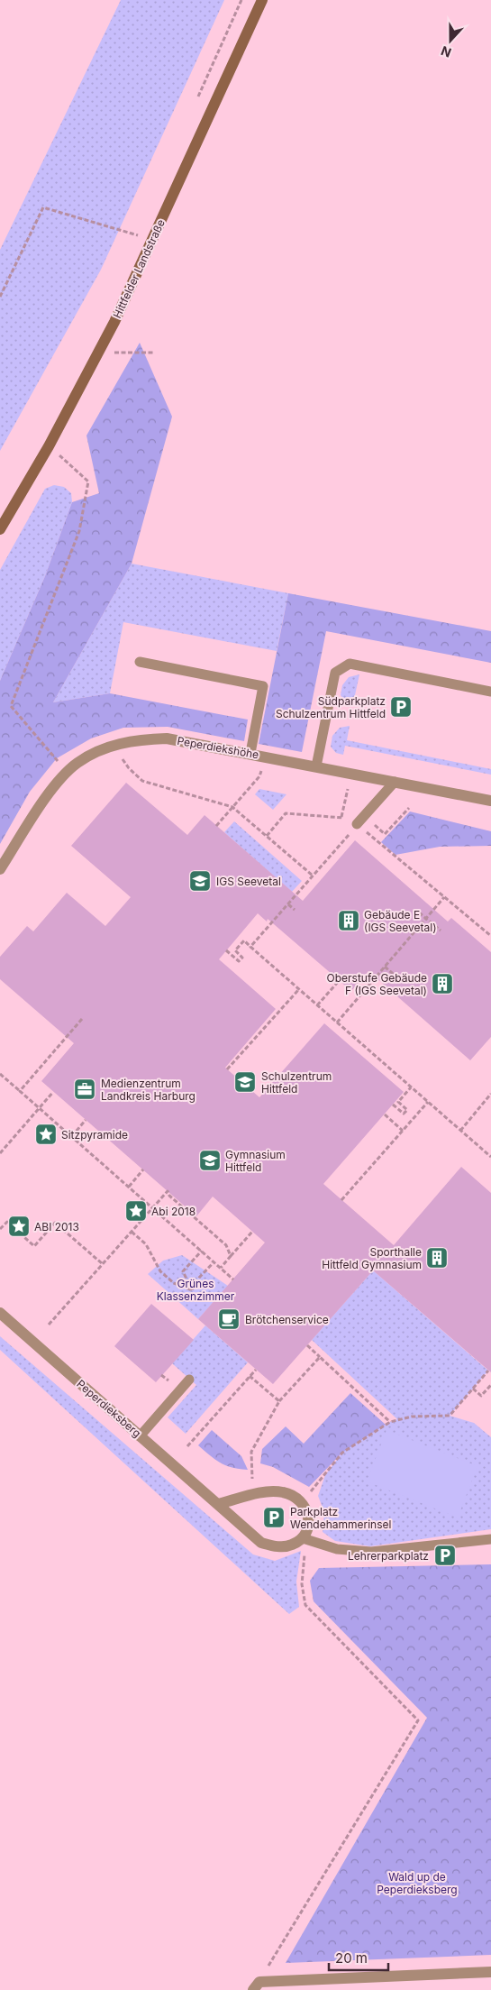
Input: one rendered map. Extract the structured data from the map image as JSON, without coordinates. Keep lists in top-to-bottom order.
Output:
{
  "streets": {
    "main road": ["Hittfelder Landstraße"],
    "street": ["Peperdiekshöhe", "Peperdieksberg"]
  },
  "parks": ["Grünes Klassenzimmer", "Wald up de Peperdieksberg"],
  "places": {
    "parking": ["Südparkplatz Schulzentrum Hittfeld", "Parkplatz Wendehammerinsel", "Lehrerparkplatz"],
    "school or university": ["IGS Seevetal", "Schulzentrum Hittfeld", "Gymnasium Hittfeld"],
    "building": ["Gebäude E (IGS Seevetal)", "Oberstufe Gebäude F (IGS Seevetal)", "Sporthalle Hittfeld Gymnasium"],
    "office": ["Medienzentrum Landkreis Harburg"],
    "place": ["Sitzpyramide", "Abi 2018", "ABI 2013"],
    "cafe": ["Brötchenservice"]
  },
  "scale_bar": "20 m",
  "north": "bottom"
}
